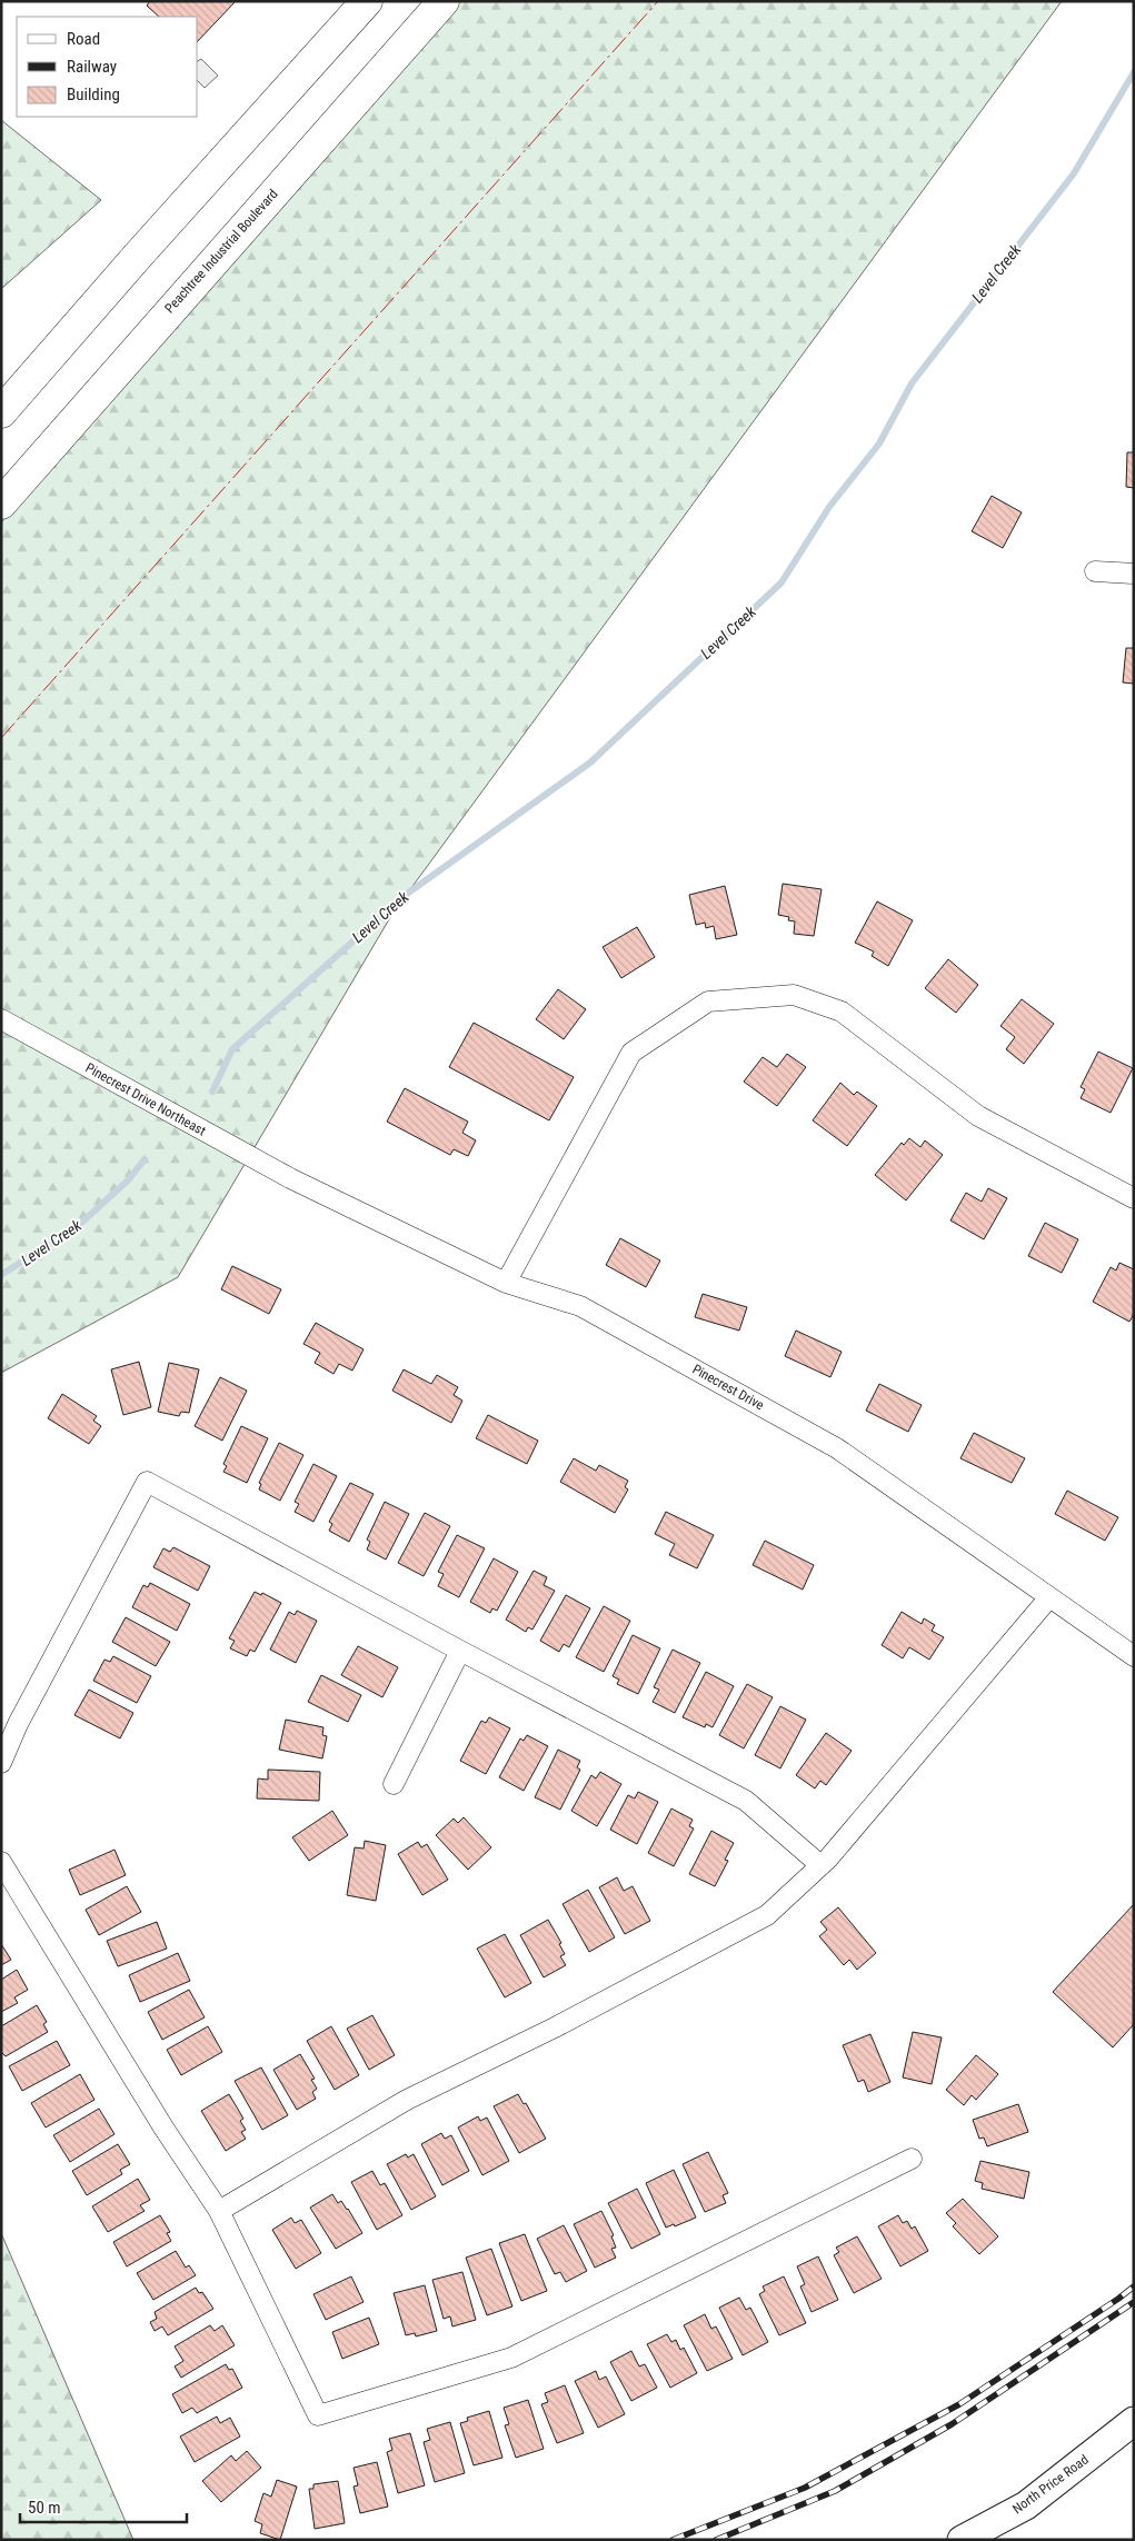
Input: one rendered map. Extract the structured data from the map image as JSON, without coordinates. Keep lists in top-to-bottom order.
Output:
{
  "streets": {
    "highway": ["Peachtree Industrial Boulevard"],
    "street": ["Pinecrest Drive Northeast", "Pinecrest Drive", "North Price Road"]
  },
  "crossings": [
    ["Pinecrest Drive Northeast", "Pinecrest Drive"]
  ],
  "water": ["Level Creek"],
  "legend": ["Road", "Railway", "Building"],
  "scale_bar": "50 m"
}
